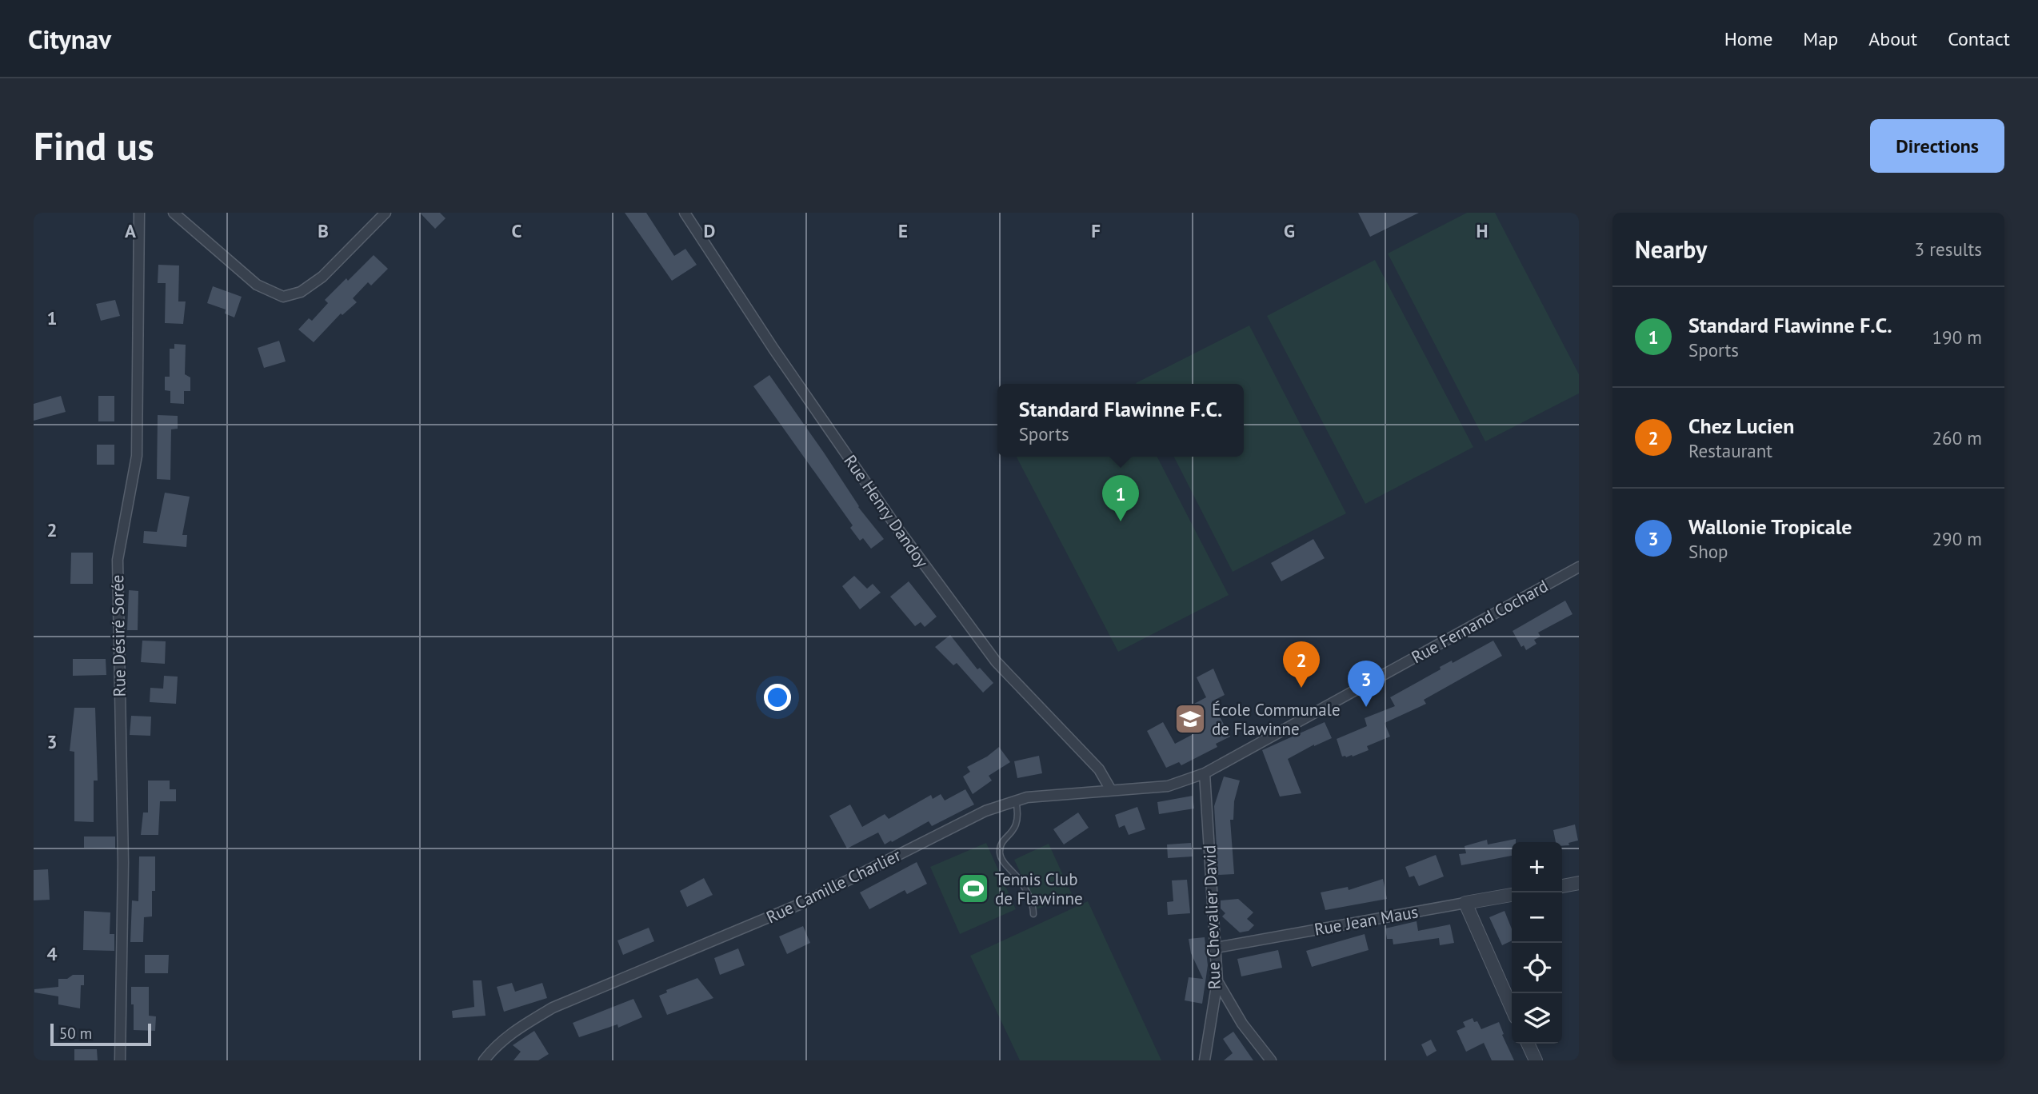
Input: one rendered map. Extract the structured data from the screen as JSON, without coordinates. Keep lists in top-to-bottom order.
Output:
{
  "streets": {
    "street": [
      "Rue Henry Dandoy",
      "Rue Fernand Cochard",
      "Rue Désiré Sorée",
      "Rue Camille Charlier",
      "Rue Chevalier David",
      "Rue Jean Maus"
    ]
  },
  "crossings": [
    ["Rue Henry Dandoy", "Rue Camille Charlier"],
    ["Rue Fernand Cochard", "Rue Camille Charlier"],
    ["Rue Fernand Cochard", "Rue Chevalier David"],
    ["Rue Camille Charlier", "Rue Chevalier David"],
    ["Rue Chevalier David", "Rue Jean Maus"]
  ],
  "places": {
    "school or university": ["École Communale de Flawinne"],
    "sports": ["Tennis Club de Flawinne"]
  },
  "scale_bar": "50 m",
  "page": {
    "header": "Citynav",
    "nav": [
      "Home",
      "Map",
      "About",
      "Contact"
    ],
    "buttons": "Directions",
    "title": "Find us",
    "heading": ["Nearby", "3 results"],
    "list": [
      {
        "mark": "1",
        "name": "Standard Flawinne F.C.",
        "note": "Sports",
        "value": "190 m"
      },
      {
        "mark": "2",
        "name": "Chez Lucien",
        "note": "Restaurant",
        "value": "260 m"
      },
      {
        "mark": "3",
        "name": "Wallonie Tropicale",
        "note": "Shop",
        "value": "290 m"
      }
    ],
    "popup": ["Standard Flawinne F.C.", "Sports"],
    "pins": ["1", "2", "3"],
    "map_buttons": ["+", "−"],
    "scale": "50 m"
  },
  "grid": {
    "columns": [
      "A",
      "B",
      "C",
      "D",
      "E",
      "F",
      "G",
      "H"
    ],
    "rows": [
      "1",
      "2",
      "3",
      "4"
    ]
  }
}
